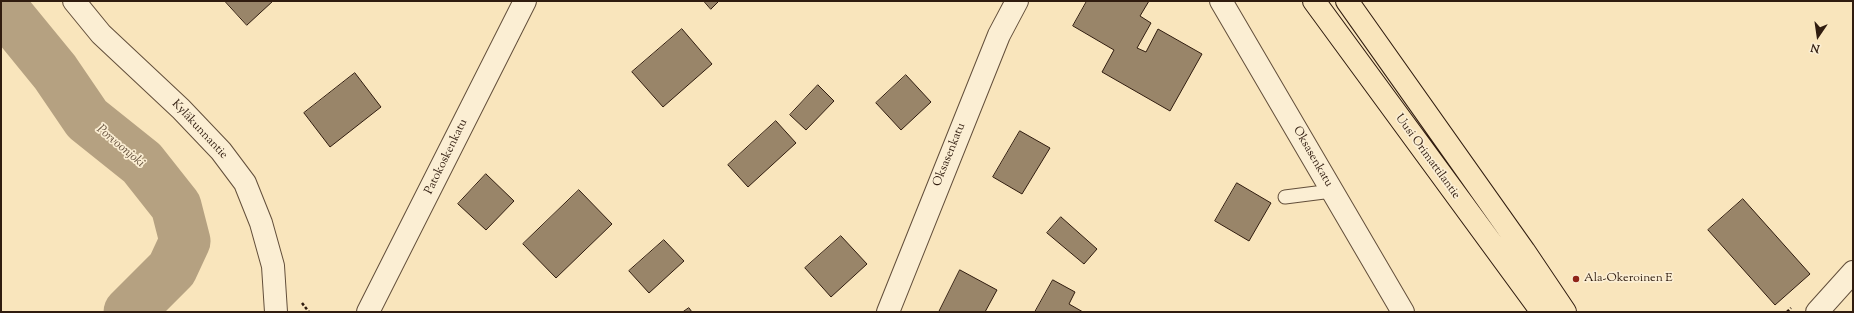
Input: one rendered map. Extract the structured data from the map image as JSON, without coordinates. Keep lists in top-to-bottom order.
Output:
{
  "streets": {
    "main road": ["Uusi Orimattilantie"],
    "street": ["Kyläkunnantie", "Oksasenkatu", "Patokoskenkatu"]
  },
  "water": ["Porvoonjoki"],
  "places": ["Ala-Okeroinen E"],
  "north": "bottom"
}
